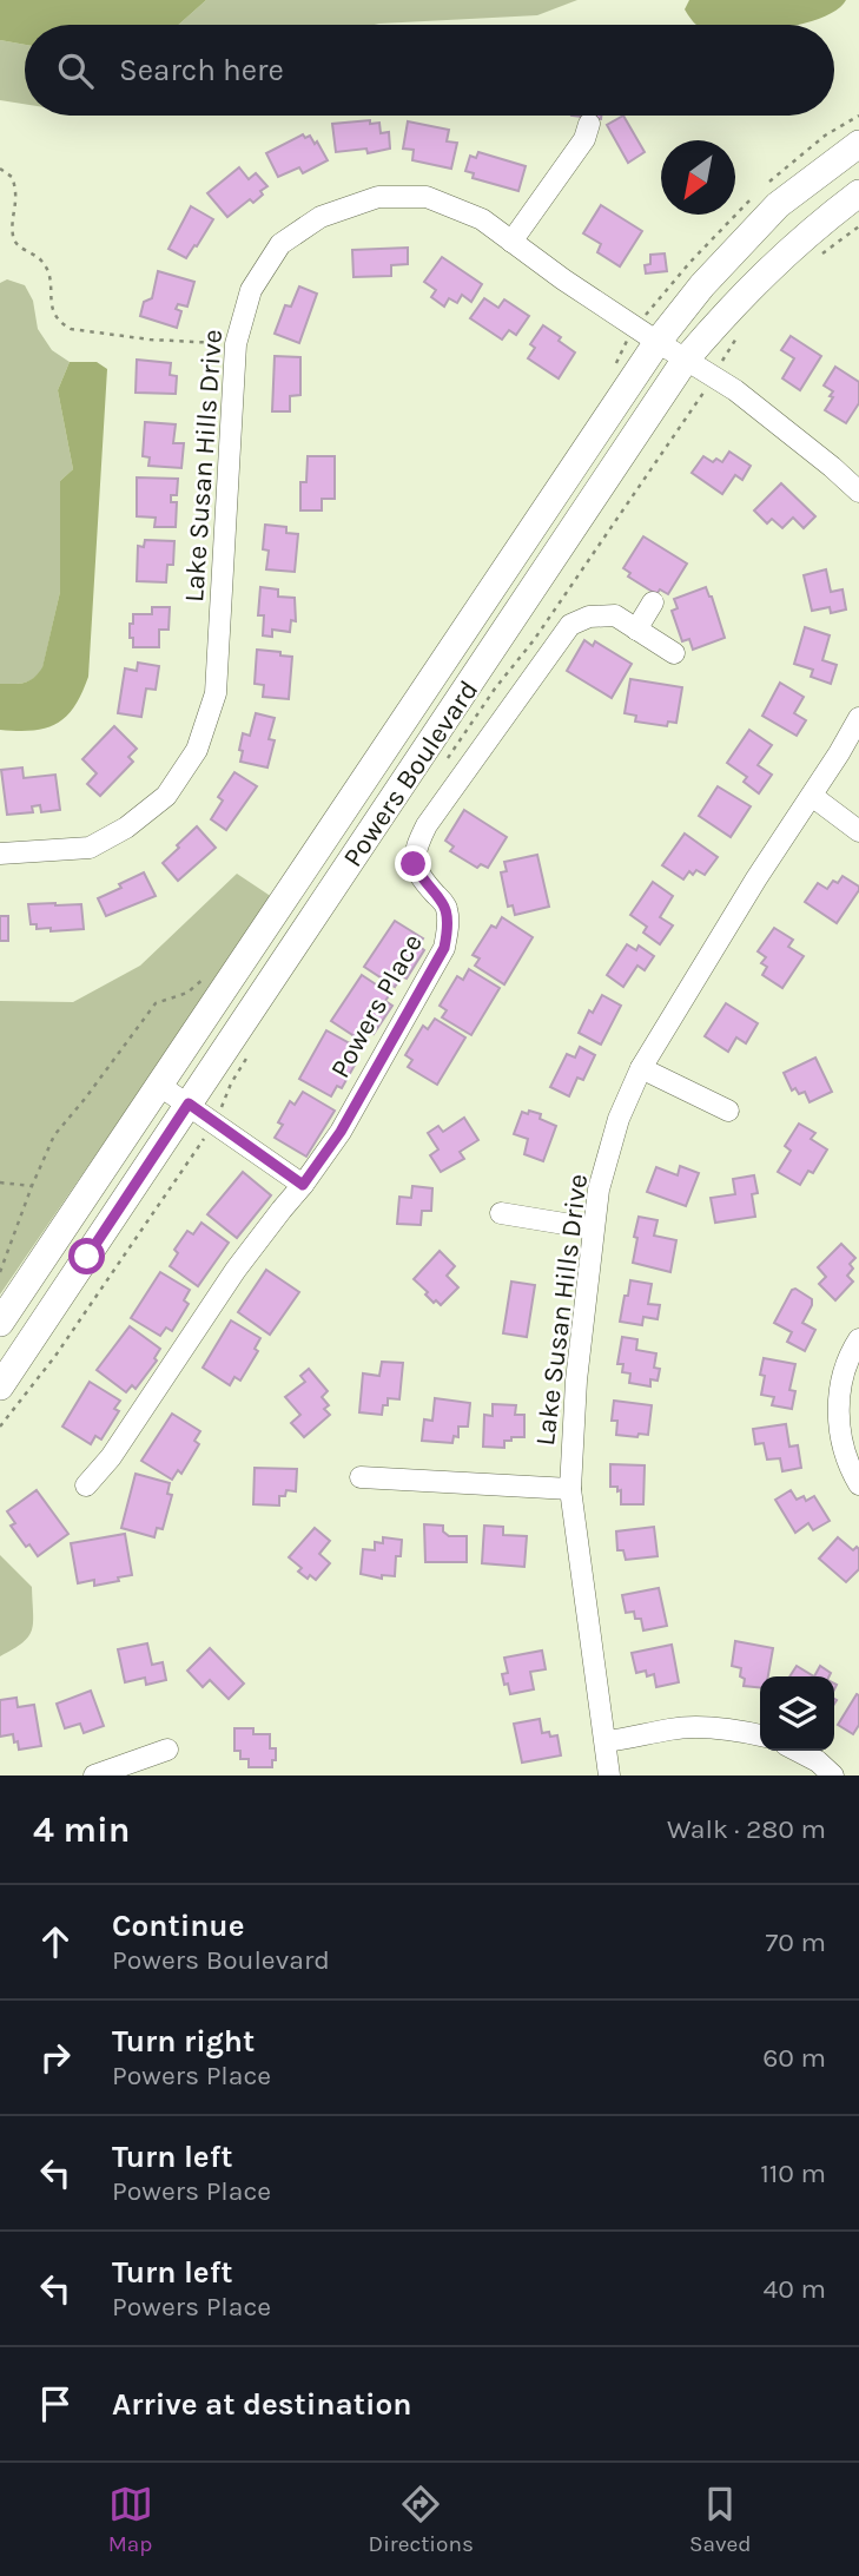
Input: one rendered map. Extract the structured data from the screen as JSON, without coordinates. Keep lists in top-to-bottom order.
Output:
{
  "streets": {
    "main road": ["Powers Boulevard"],
    "street": ["Lake Susan Hills Drive", "Powers Place"]
  },
  "crossings": [
    ["Lake Susan Hills Drive", "Powers Boulevard"]
  ],
  "north": "bottom left",
  "page": {
    "search": "Search here",
    "heading": ["4 min", "Walk · 280 m"],
    "list": [
      ["Continue", "Powers Boulevard", "70 m"],
      ["Turn right", "Powers Place", "60 m"],
      ["Turn left", "Powers Place", "110 m"],
      ["Turn left", "Powers Place", "40 m"],
      "Arrive at destination"
    ],
    "nav": ["Map", "Directions", "Saved"]
  }
}
